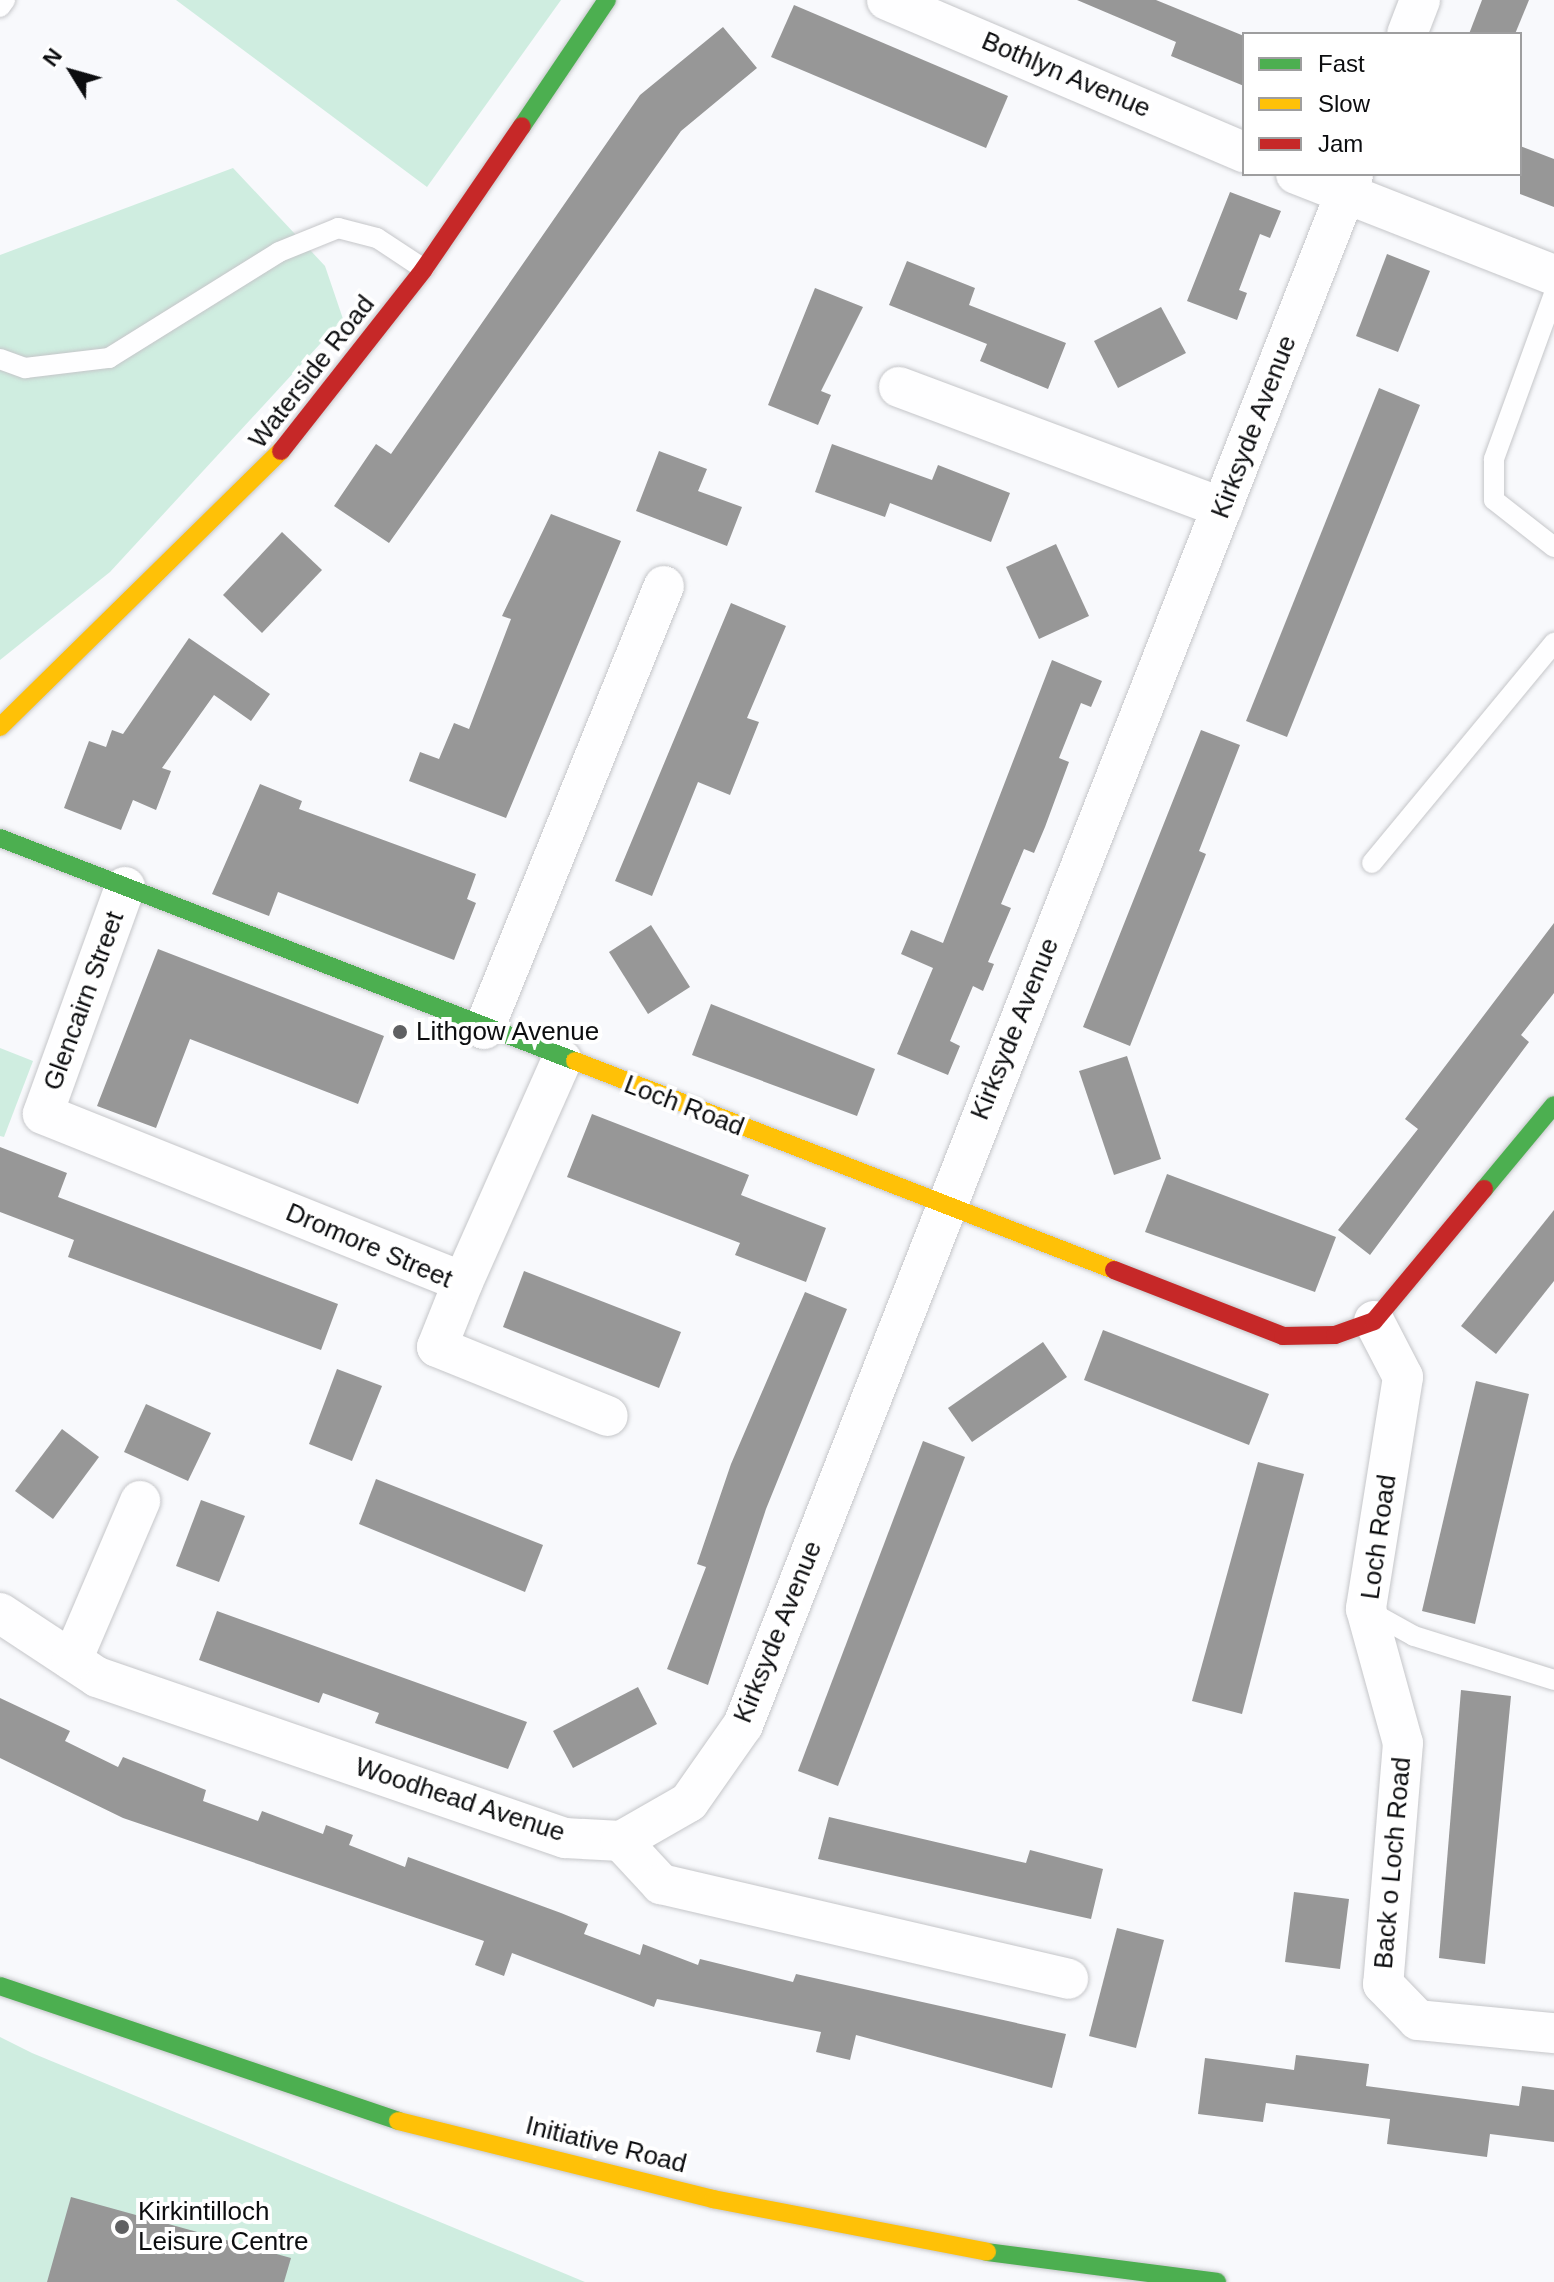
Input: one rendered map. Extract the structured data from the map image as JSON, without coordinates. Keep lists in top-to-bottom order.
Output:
{
  "streets": {
    "main road": ["Waterside Road", "Loch Road", "Initiative Road"],
    "street": [
      "Bothlyn Avenue",
      "Kirksyde Avenue",
      "Glencairn Street",
      "Dromore Street",
      "Woodhead Avenue",
      "Back o Loch Road"
    ]
  },
  "crossings": [
    ["Kirksyde Avenue", "Loch Road"],
    ["Kirksyde Avenue", "Woodhead Avenue"],
    ["Glencairn Street", "Loch Road"],
    ["Glencairn Street", "Dromore Street"],
    ["Loch Road", "Back o Loch Road"]
  ],
  "places": ["Lithgow Avenue", "Kirkintilloch Leisure Centre"],
  "legend": ["Fast", "Slow", "Jam"],
  "north": "top left"
}
